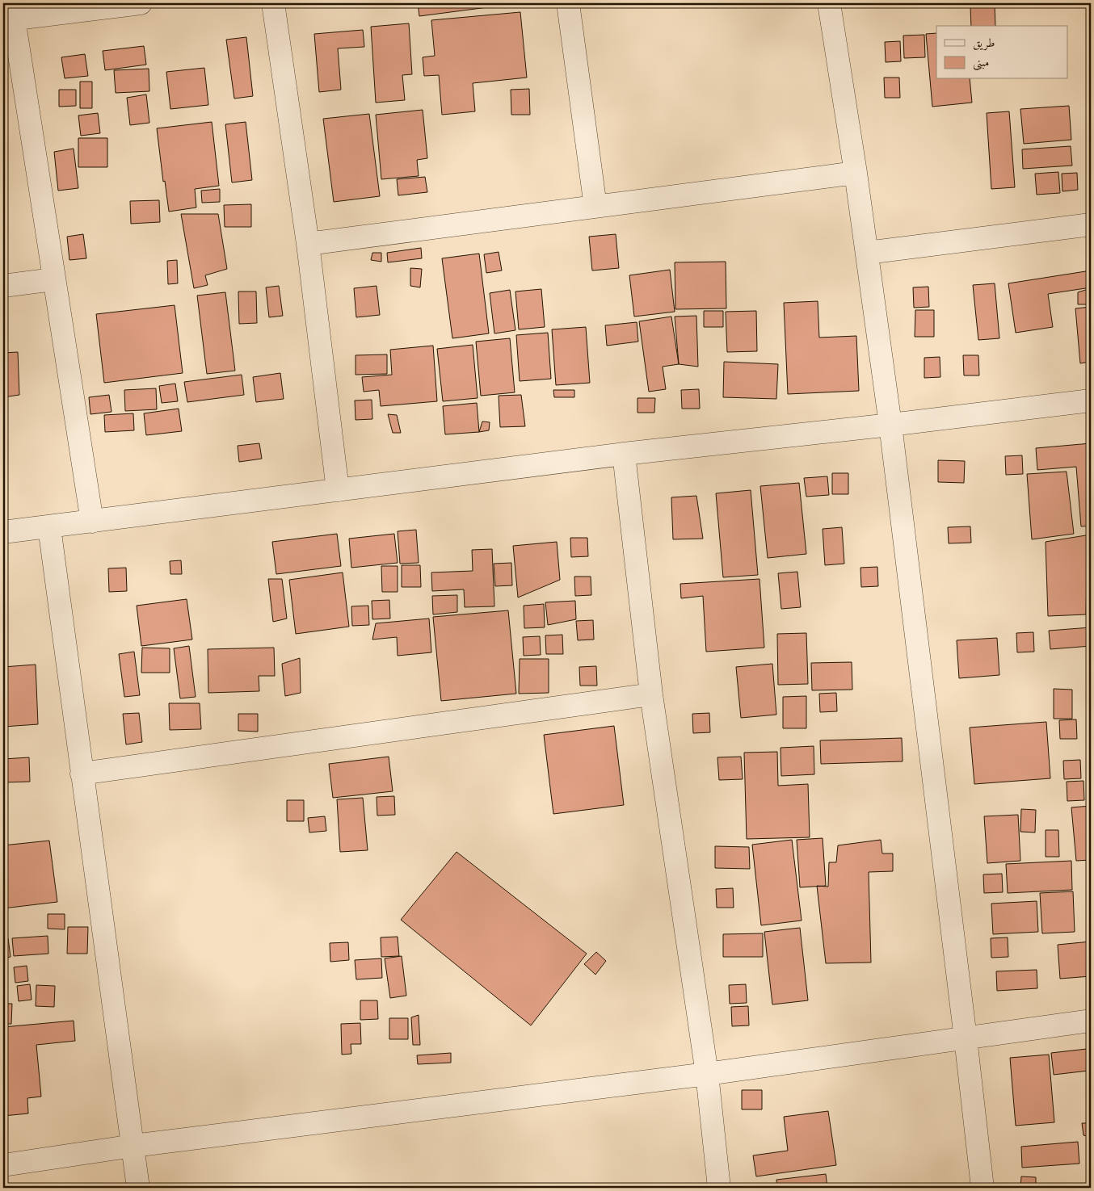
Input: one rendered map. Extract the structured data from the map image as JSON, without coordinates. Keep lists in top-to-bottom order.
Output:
{
  "legend": ["طريق", "مبنى"]
}
